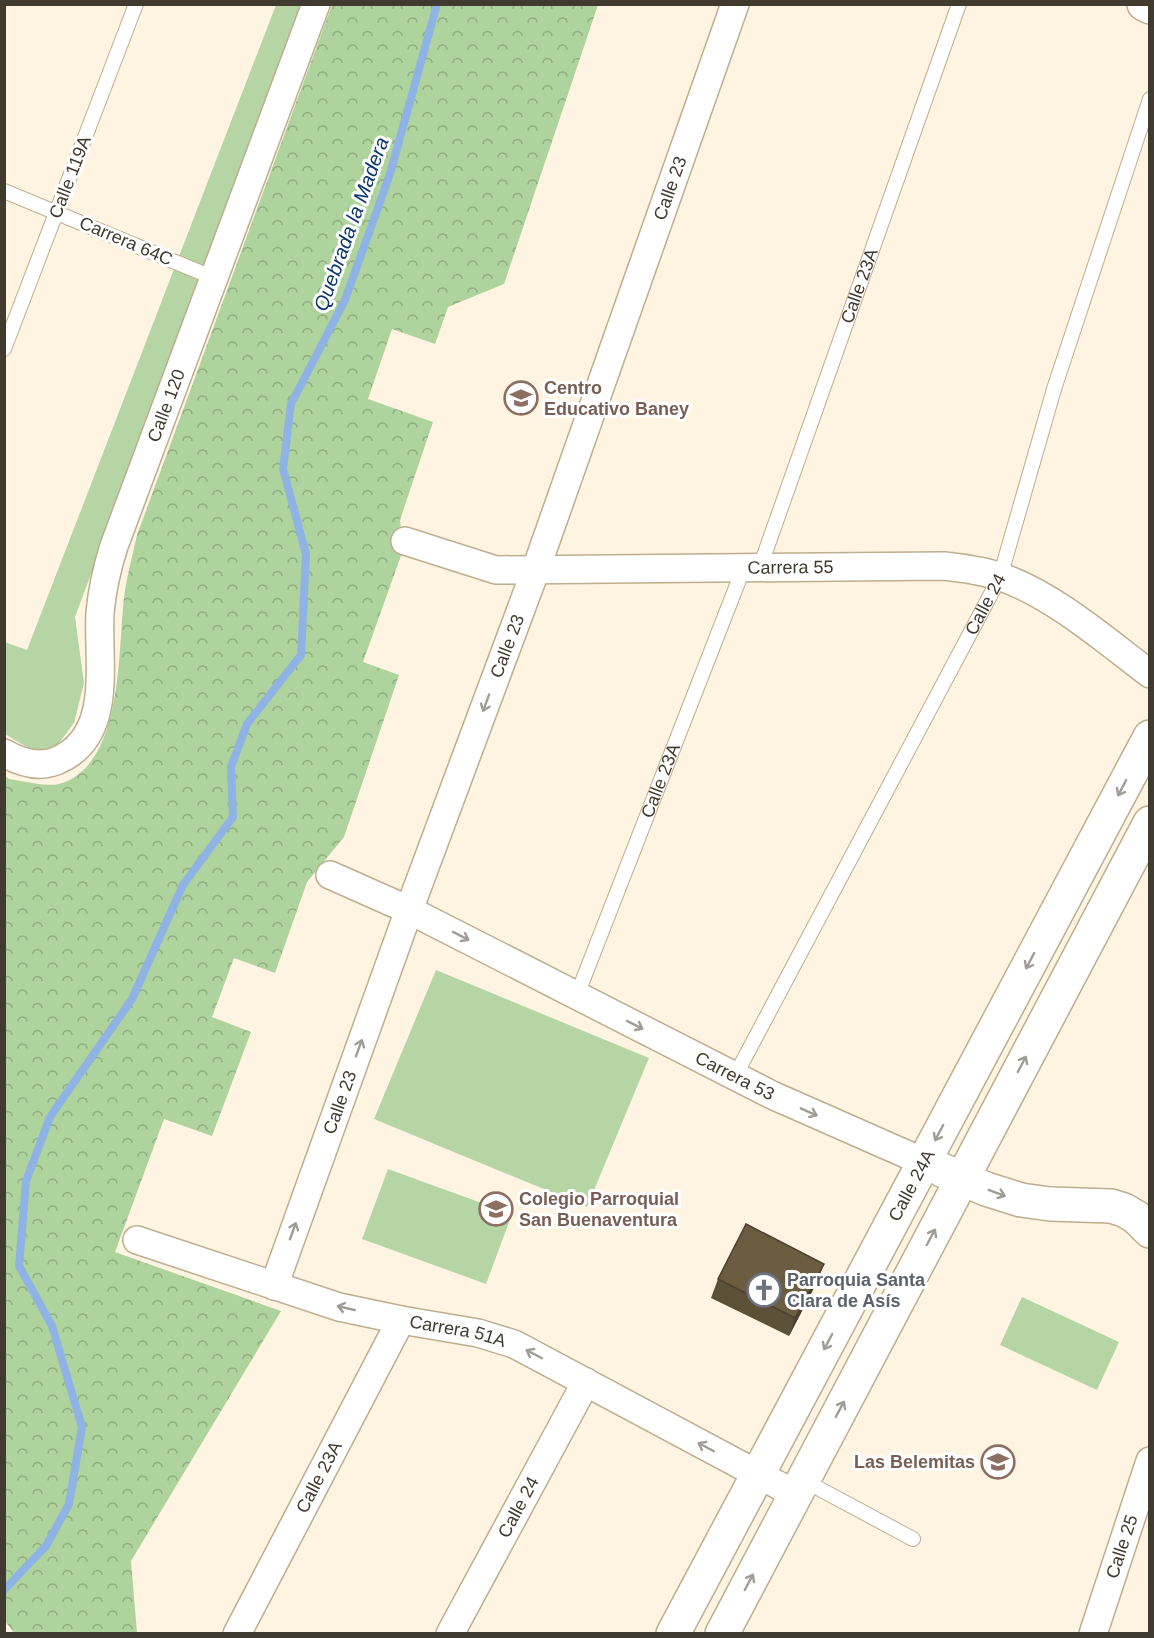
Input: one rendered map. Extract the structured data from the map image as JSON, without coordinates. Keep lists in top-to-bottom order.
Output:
{
  "streets": {
    "main road": ["Carrera 53", "Calle 24A"],
    "street": [
      "Calle 23",
      "Calle 23A",
      "Calle 120",
      "Carrera 55",
      "Calle 24",
      "Carrera 51A",
      "Calle 25"
    ],
    "lane": ["Calle 119A", "Carrera 64C"]
  },
  "crossings": [
    ["Calle 119A", "Carrera 64C"],
    ["Calle 23", "Carrera 55"],
    ["Calle 23", "Carrera 53"],
    ["Calle 23", "Carrera 51A"],
    ["Carrera 64C", "Calle 120"],
    ["Calle 23A", "Carrera 55"],
    ["Calle 23A", "Carrera 53"],
    ["Calle 23A", "Carrera 51A"],
    ["Carrera 55", "Calle 24"],
    ["Calle 24", "Carrera 53"],
    ["Calle 24", "Carrera 51A"],
    ["Carrera 53", "Calle 24A"],
    ["Calle 24A", "Carrera 51A"]
  ],
  "one_way": ["Carrera 53", "Carrera 51A"],
  "water": ["Quebrada la Madera"],
  "places": {
    "school or university": ["Centro Educativo Baney", "Colegio Parroquial San Buenaventura", "Las Belemitas"],
    "church": ["Parroquia Santa Clara de Asís"]
  }
}
